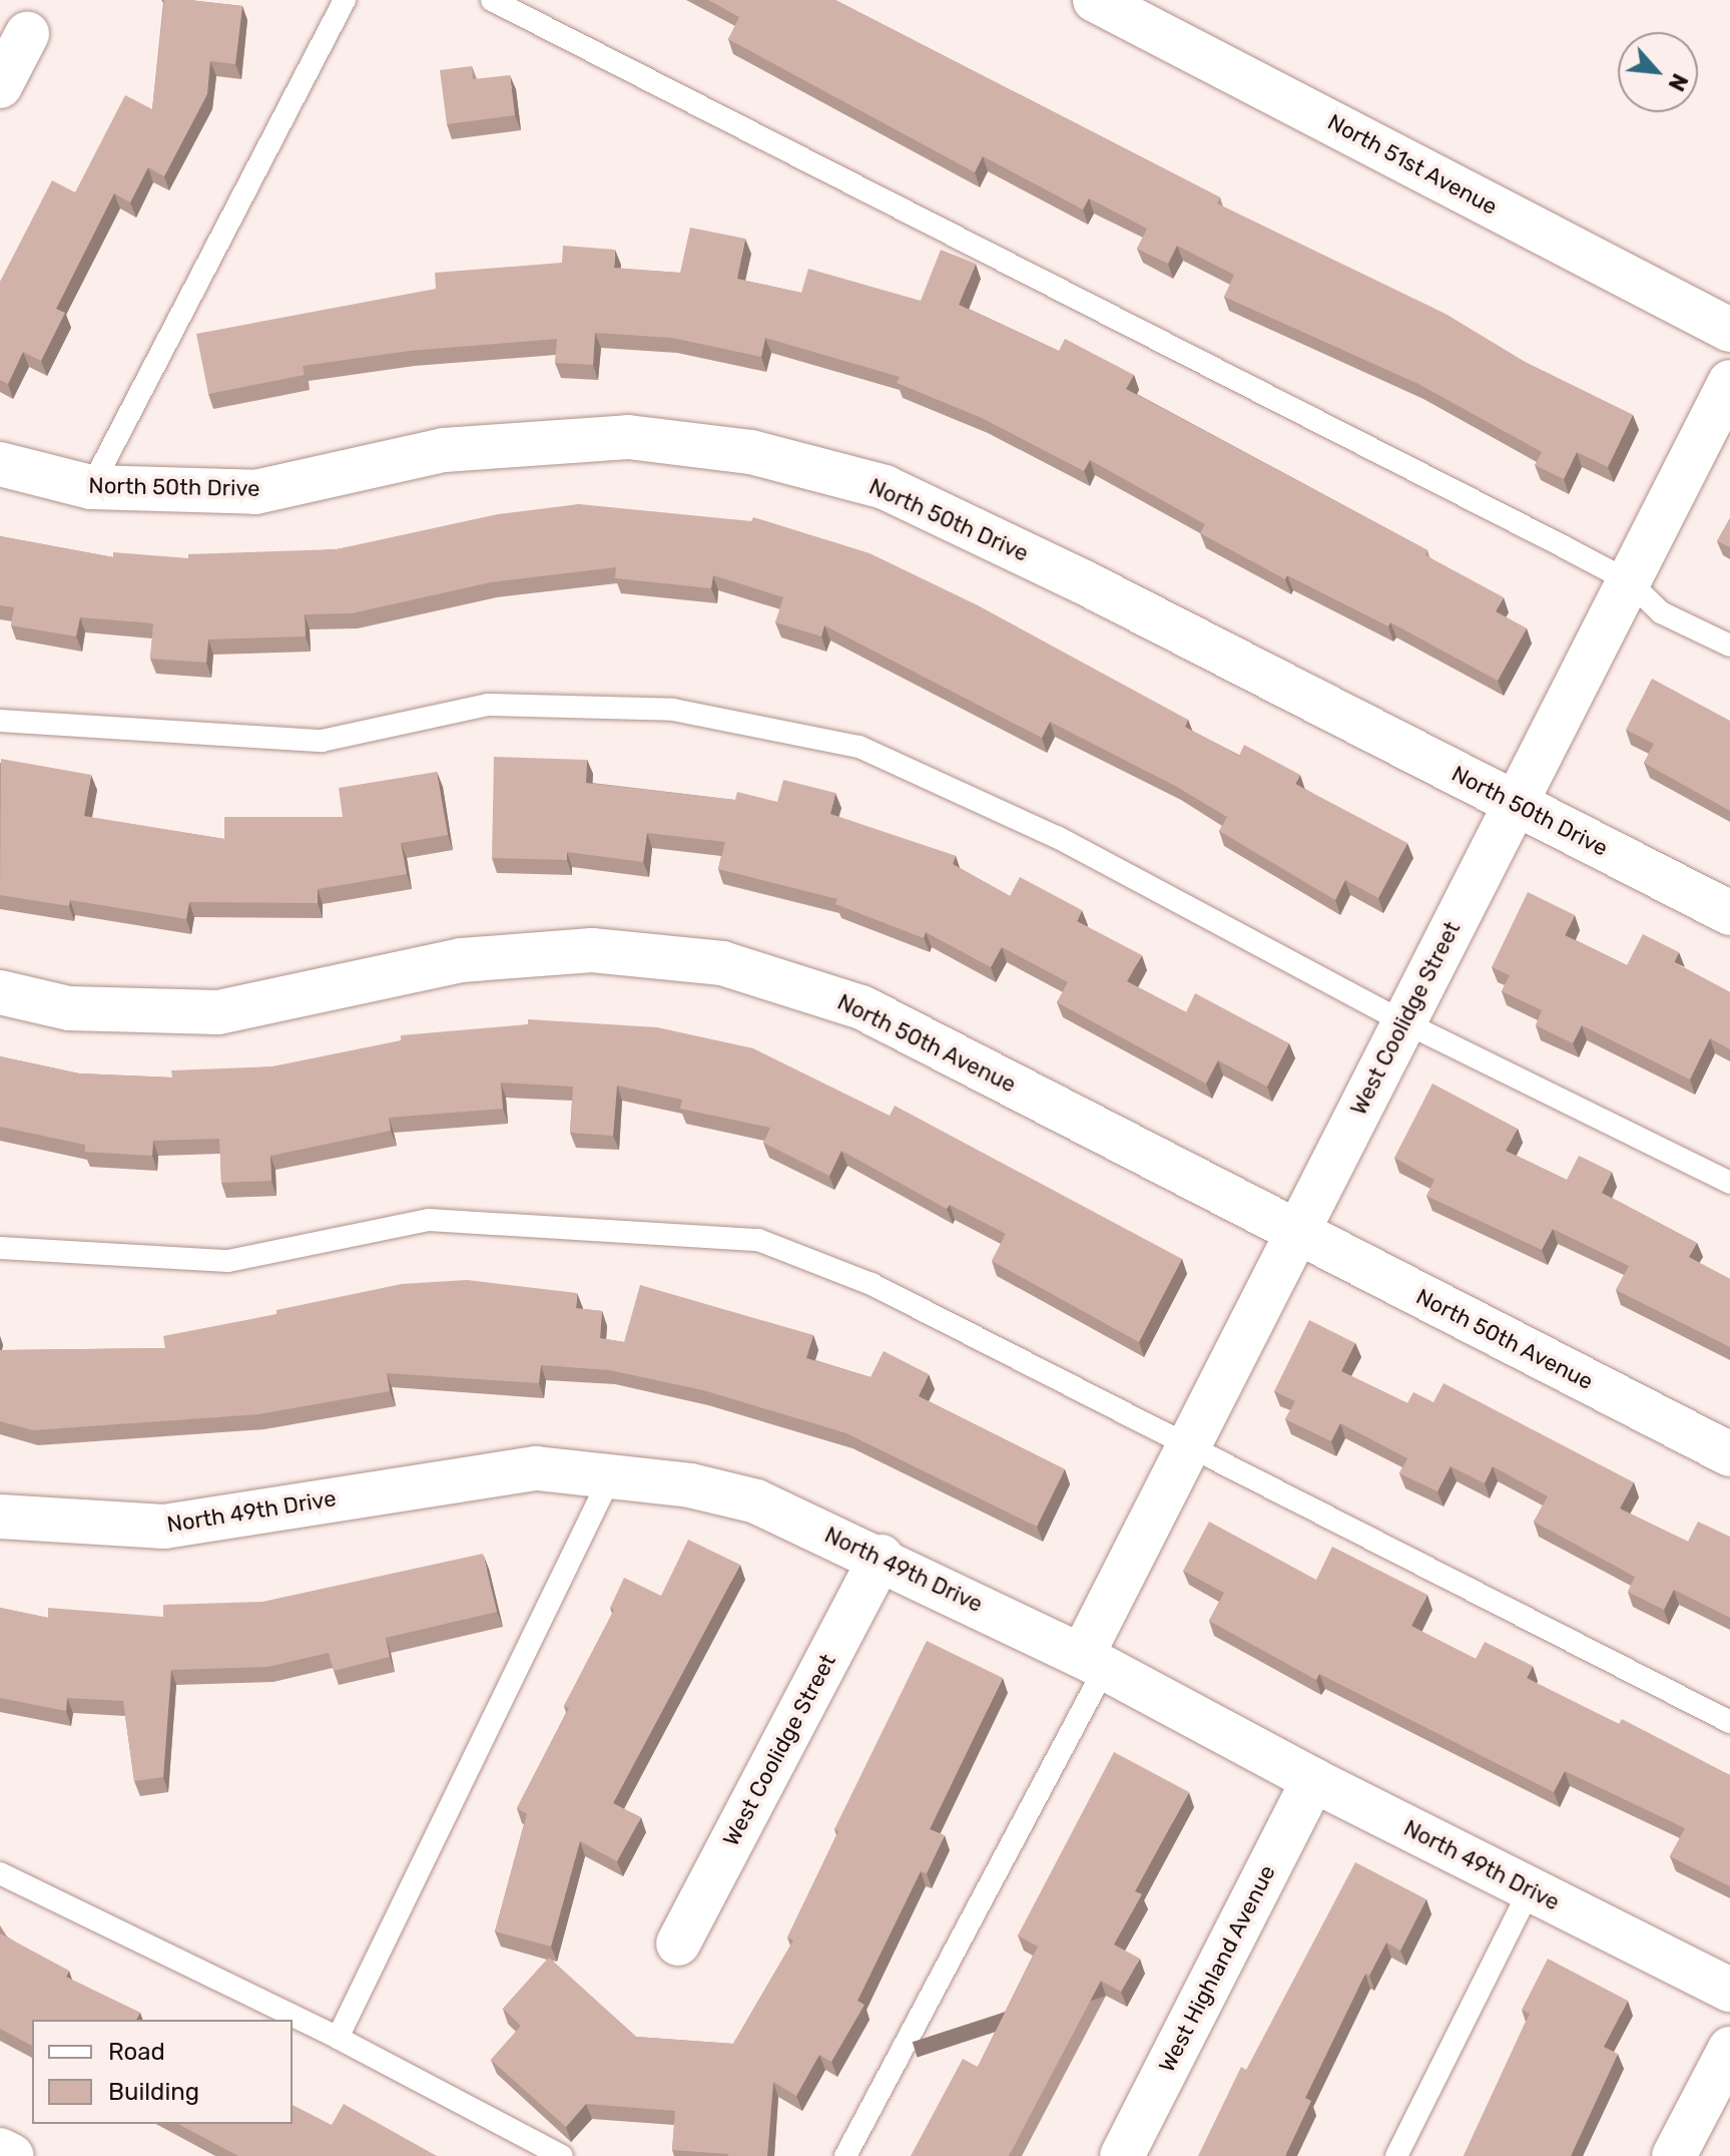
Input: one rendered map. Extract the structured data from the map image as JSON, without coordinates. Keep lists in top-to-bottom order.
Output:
{
  "streets": {
    "street": [
      "North 51st Avenue",
      "North 50th Drive",
      "West Coolidge Street",
      "North 50th Avenue",
      "North 49th Drive",
      "West Highland Avenue"
    ]
  },
  "crossings": [
    ["North 50th Drive", "West Coolidge Street"],
    ["West Coolidge Street", "North 50th Avenue"],
    ["West Coolidge Street", "North 49th Drive"],
    ["North 49th Drive", "West Highland Avenue"]
  ],
  "legend": ["Road", "Building"],
  "north": "bottom right"
}
